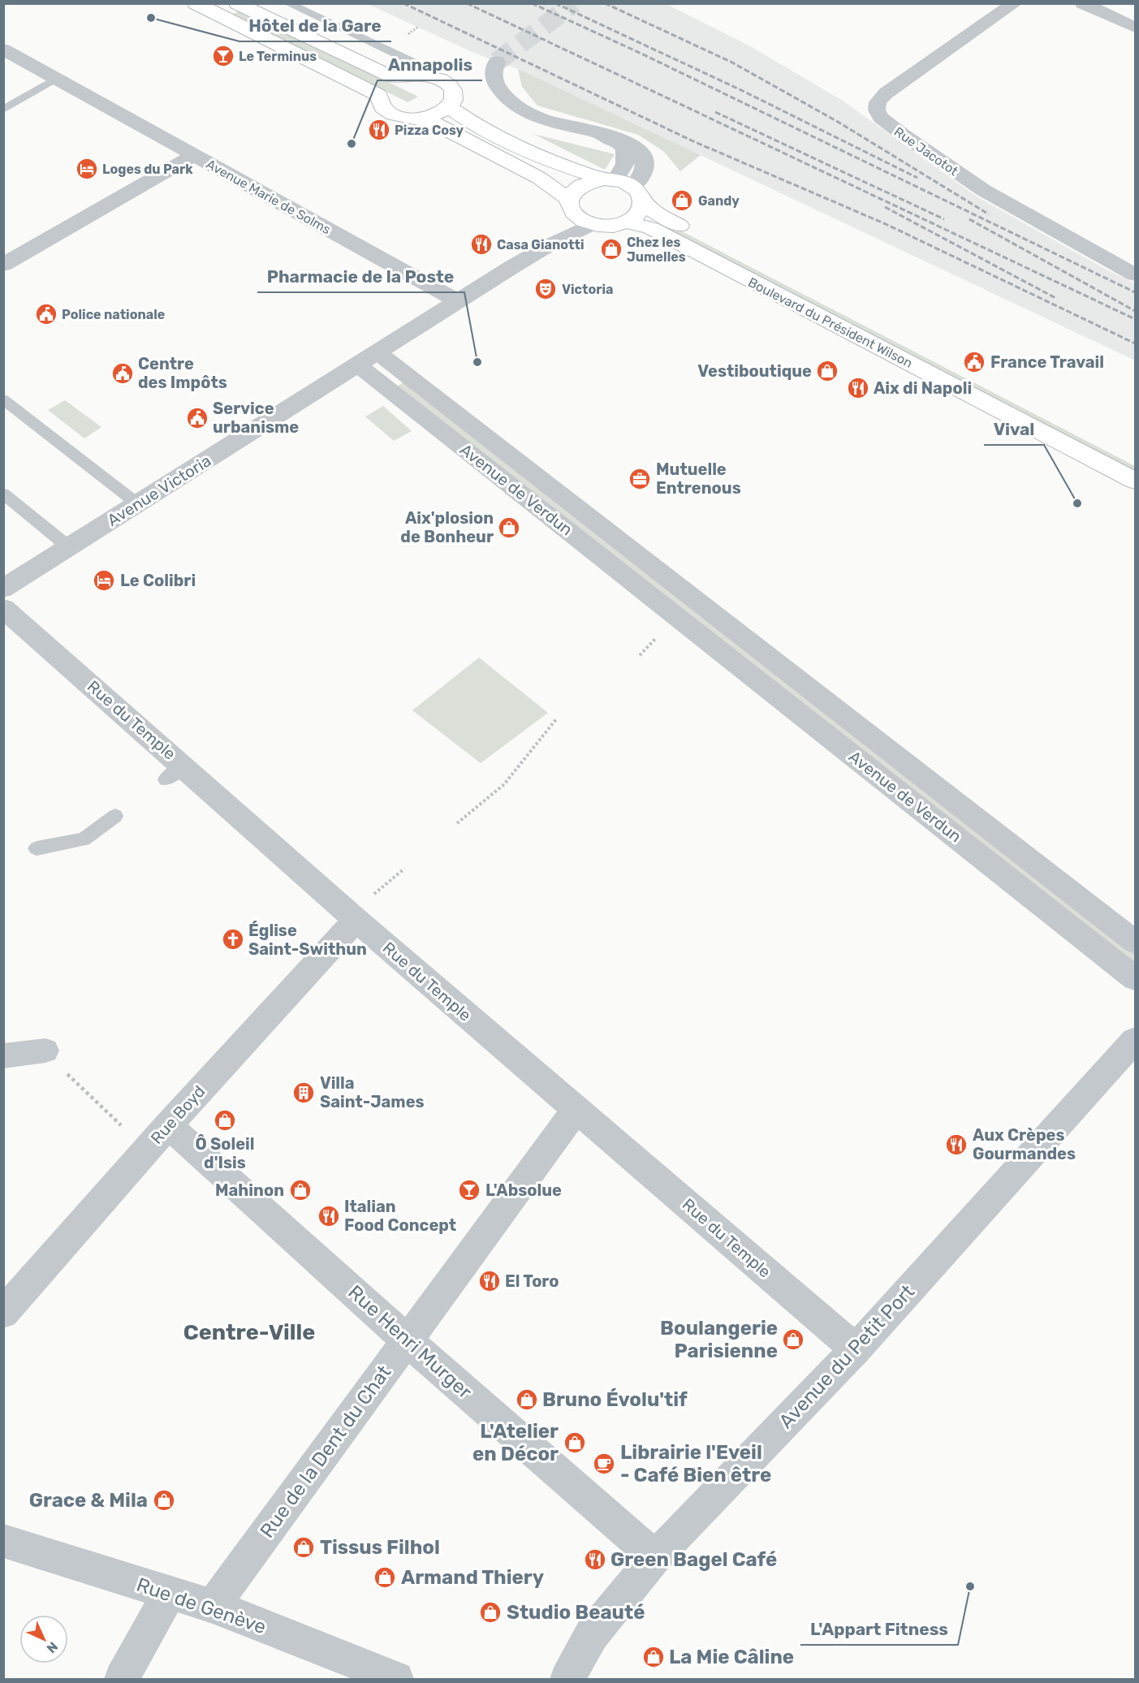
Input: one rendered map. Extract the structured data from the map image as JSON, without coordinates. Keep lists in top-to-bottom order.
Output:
{
  "streets": {
    "main road": ["Boulevard du Président Wilson"],
    "street": [
      "Rue Jacotot",
      "Avenue Marie de Solms",
      "Avenue de Verdun",
      "Avenue Victoria",
      "Rue du Temple",
      "Rue Boyd",
      "Rue Henri Murger",
      "Avenue du Petit Port",
      "Rue de la Dent du Chat",
      "Rue de Genève"
    ]
  },
  "crossings": [
    ["Avenue Marie de Solms", "Avenue Victoria"],
    ["Avenue de Verdun", "Avenue Victoria"],
    ["Rue du Temple", "Rue Boyd"],
    ["Rue du Temple", "Avenue du Petit Port"],
    ["Rue du Temple", "Rue de la Dent du Chat"],
    ["Rue Boyd", "Rue Henri Murger"],
    ["Rue Henri Murger", "Avenue du Petit Port"],
    ["Rue Henri Murger", "Rue de la Dent du Chat"],
    ["Rue de la Dent du Chat", "Rue de Genève"]
  ],
  "districts": ["Centre-Ville"],
  "places": {
    "other": [
      "Hôtel de la Gare",
      "Annapolis",
      "Pharmacie de la Poste",
      "Vival",
      "L'Appart Fitness"
    ],
    "bar": ["Le Terminus", "L'Absolue"],
    "restaurant": [
      "Pizza Cosy",
      "Casa Gianotti",
      "Aix di Napoli",
      "Aux Crèpes Gourmandes",
      "Italian Food Concept",
      "El Toro",
      "Green Bagel Café"
    ],
    "hotel": ["Loges du Park", "Le Colibri"],
    "shop": [
      "Gandy",
      "Chez les Jumelles",
      "Vestiboutique",
      "Aix'plosion de Bonheur",
      "Ô Soleil d'Isis",
      "Mahinon",
      "Boulangerie Parisienne",
      "Bruno Évolu'tif",
      "L'Atelier en Décor",
      "Grace & Mila",
      "Tissus Filhol",
      "Armand Thiery",
      "Studio Beauté",
      "La Mie Câline"
    ],
    "theatre": ["Victoria"],
    "public building": [
      "Police nationale",
      "France Travail",
      "Centre des Impôts",
      "Service urbanisme"
    ],
    "office": ["Mutuelle Entrenous"],
    "church": ["Église Saint-Swithun"],
    "building": ["Villa Saint-James"],
    "cafe": ["Librairie l'Eveil - Café Bien être"]
  },
  "north": "bottom right"
}
